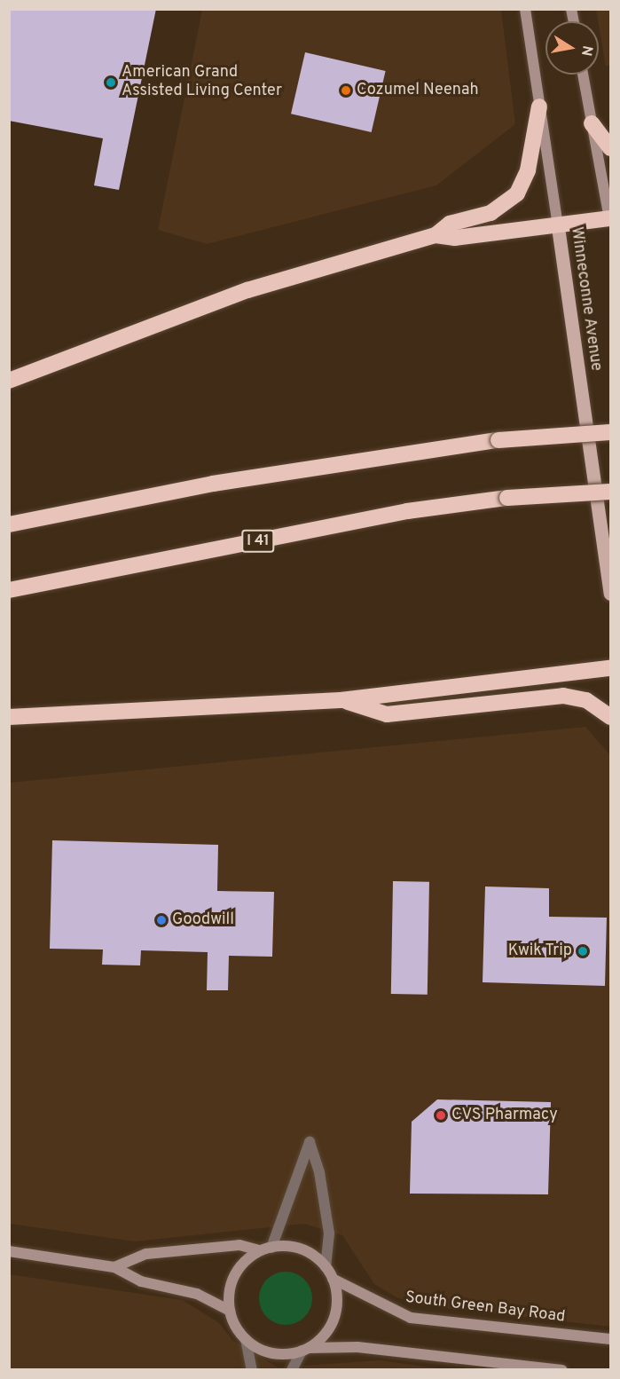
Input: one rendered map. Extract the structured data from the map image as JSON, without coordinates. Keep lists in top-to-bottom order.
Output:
{
  "streets": {
    "highway": ["I 41"],
    "main road": ["Winneconne Avenue", "South Green Bay Road"]
  },
  "places": [
    "American Grand Assisted Living Center",
    "Cozumel Neenah",
    "Goodwill",
    "Kwik Trip",
    "CVS Pharmacy"
  ],
  "north": "right"
}
